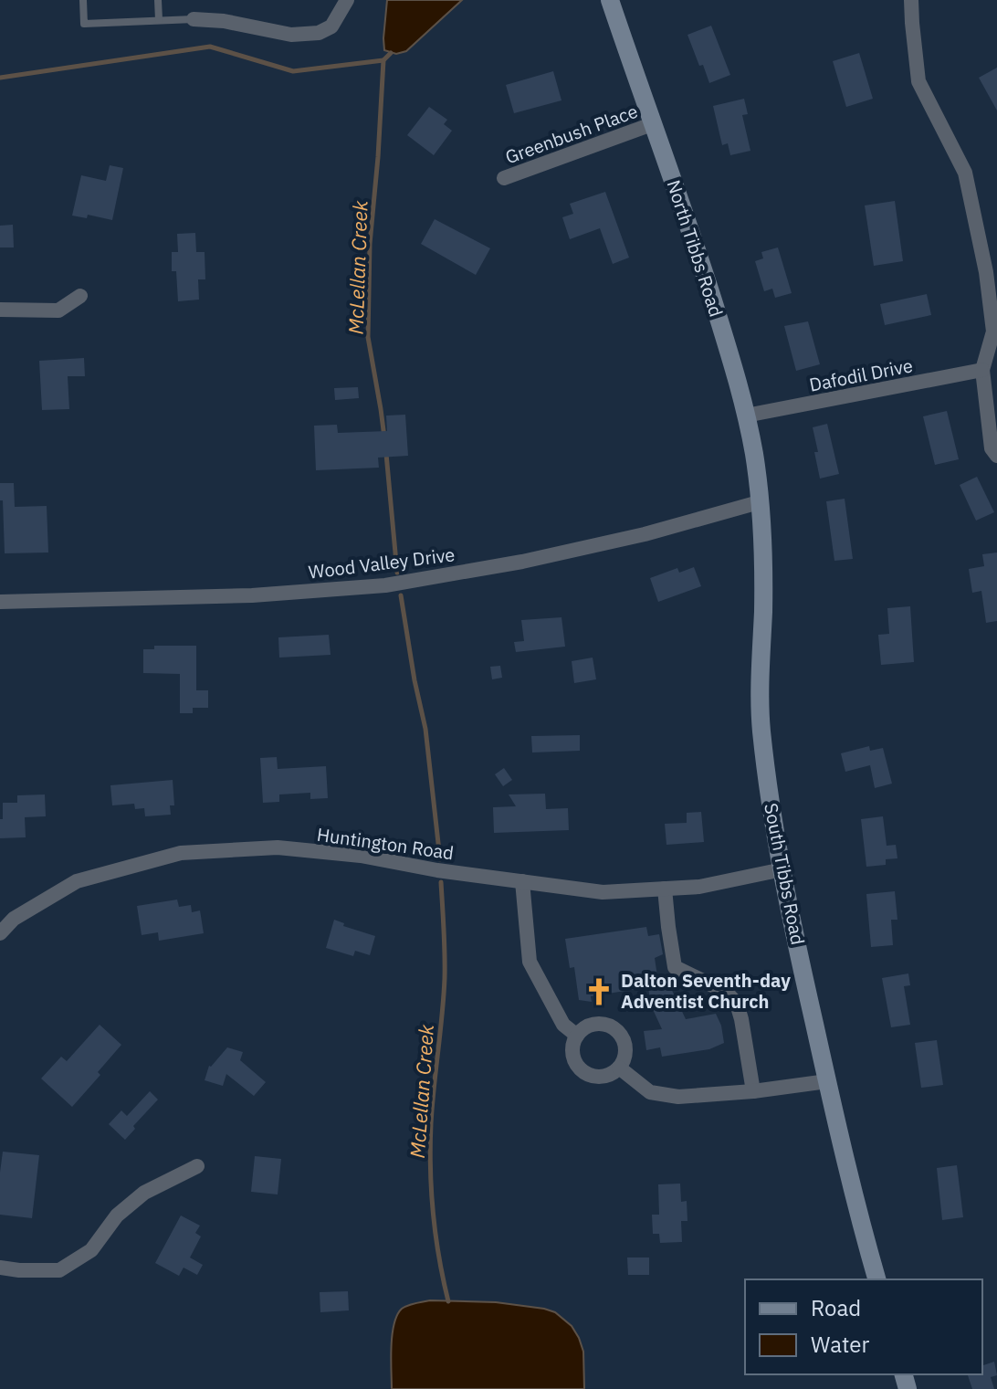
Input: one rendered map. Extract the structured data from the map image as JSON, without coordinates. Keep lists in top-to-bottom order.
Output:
{
  "streets": {
    "street": [
      "Greenbush Place",
      "North Tibbs Road",
      "Dafodil Drive",
      "Wood Valley Drive",
      "Huntington Road",
      "South Tibbs Road"
    ]
  },
  "crossings": [
    ["Greenbush Place", "North Tibbs Road"],
    ["North Tibbs Road", "Dafodil Drive"],
    ["North Tibbs Road", "Wood Valley Drive"],
    ["North Tibbs Road", "South Tibbs Road"],
    ["Wood Valley Drive", "South Tibbs Road"],
    ["Huntington Road", "South Tibbs Road"]
  ],
  "water": ["McLellan Creek"],
  "places": {
    "church": ["Dalton Seventh-day Adventist Church"]
  },
  "legend": ["Road", "Water"]
}
